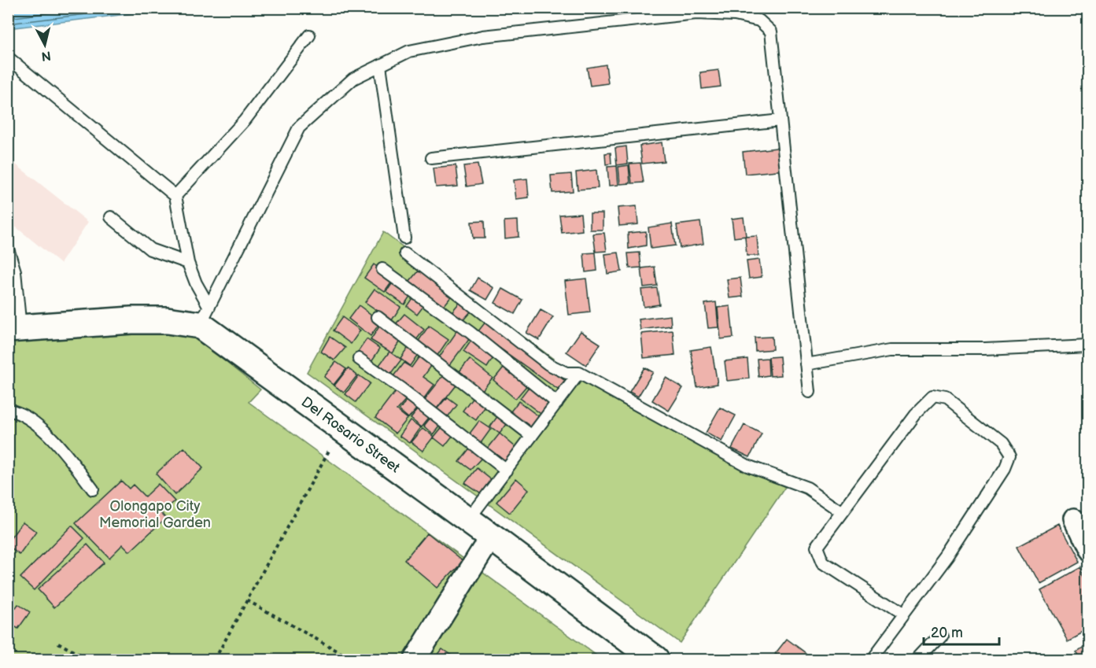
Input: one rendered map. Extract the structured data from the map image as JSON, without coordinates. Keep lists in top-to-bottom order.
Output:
{
  "streets": {
    "main road": ["Del Rosario Street"]
  },
  "parks": ["Olongapo City Memorial Garden"],
  "scale_bar": "20 m",
  "north": "bottom"
}
